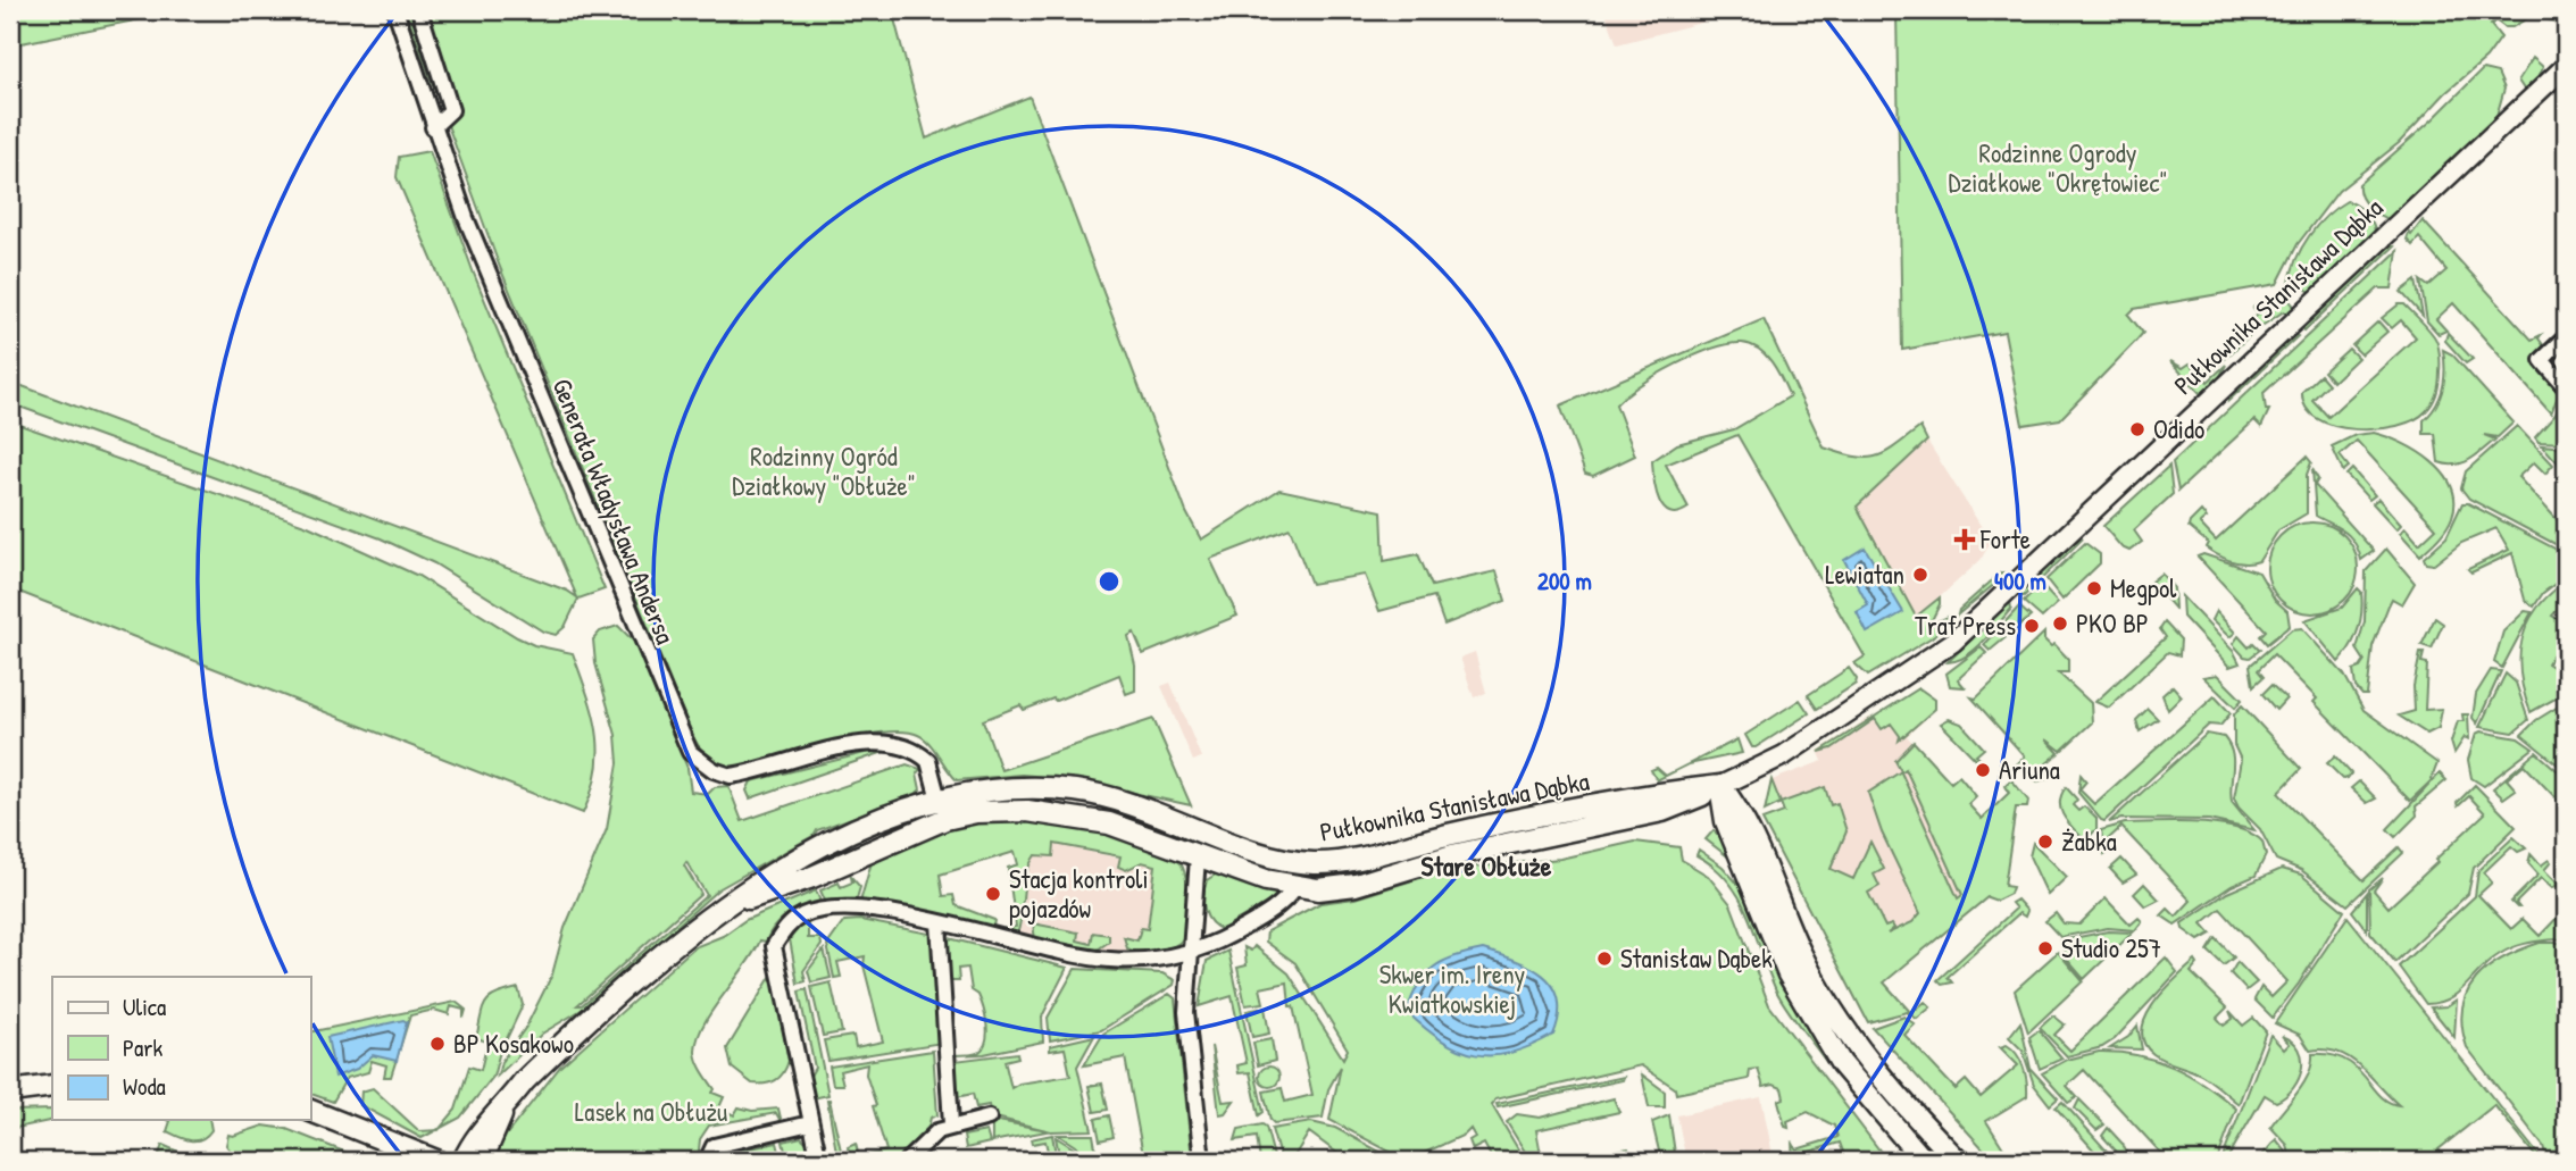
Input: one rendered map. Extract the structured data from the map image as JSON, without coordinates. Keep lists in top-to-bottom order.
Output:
{
  "streets": {
    "main road": ["Pułkownika Stanisława Dąbka"],
    "street": ["Generała Władysława Andersa"]
  },
  "crossings": [
    ["Pułkownika Stanisława Dąbka", "Generała Władysława Andersa"]
  ],
  "districts": ["Stare Obłuże"],
  "parks": [
    "Rodzinne Ogrody Działkowe \"Okrętowiec\"",
    "Rodzinny Ogród Działkowy \"Obłuże\"",
    "Skwer im. Ireny Kwiatkowskiej",
    "Lasek na Obłużu"
  ],
  "places": {
    "other": [
      "Odido",
      "Lewiatan",
      "Megpol",
      "PKO BP",
      "Traf Press",
      "Ariuna",
      "Żabka",
      "Stacja kontroli pojazdów",
      "Studio 257",
      "Stanisław Dąbek",
      "BP Kosakowo"
    ],
    "health": ["Forte"]
  },
  "legend": ["Ulica", "Park", "Woda"],
  "rings": ["200 m", "400 m"]
}
